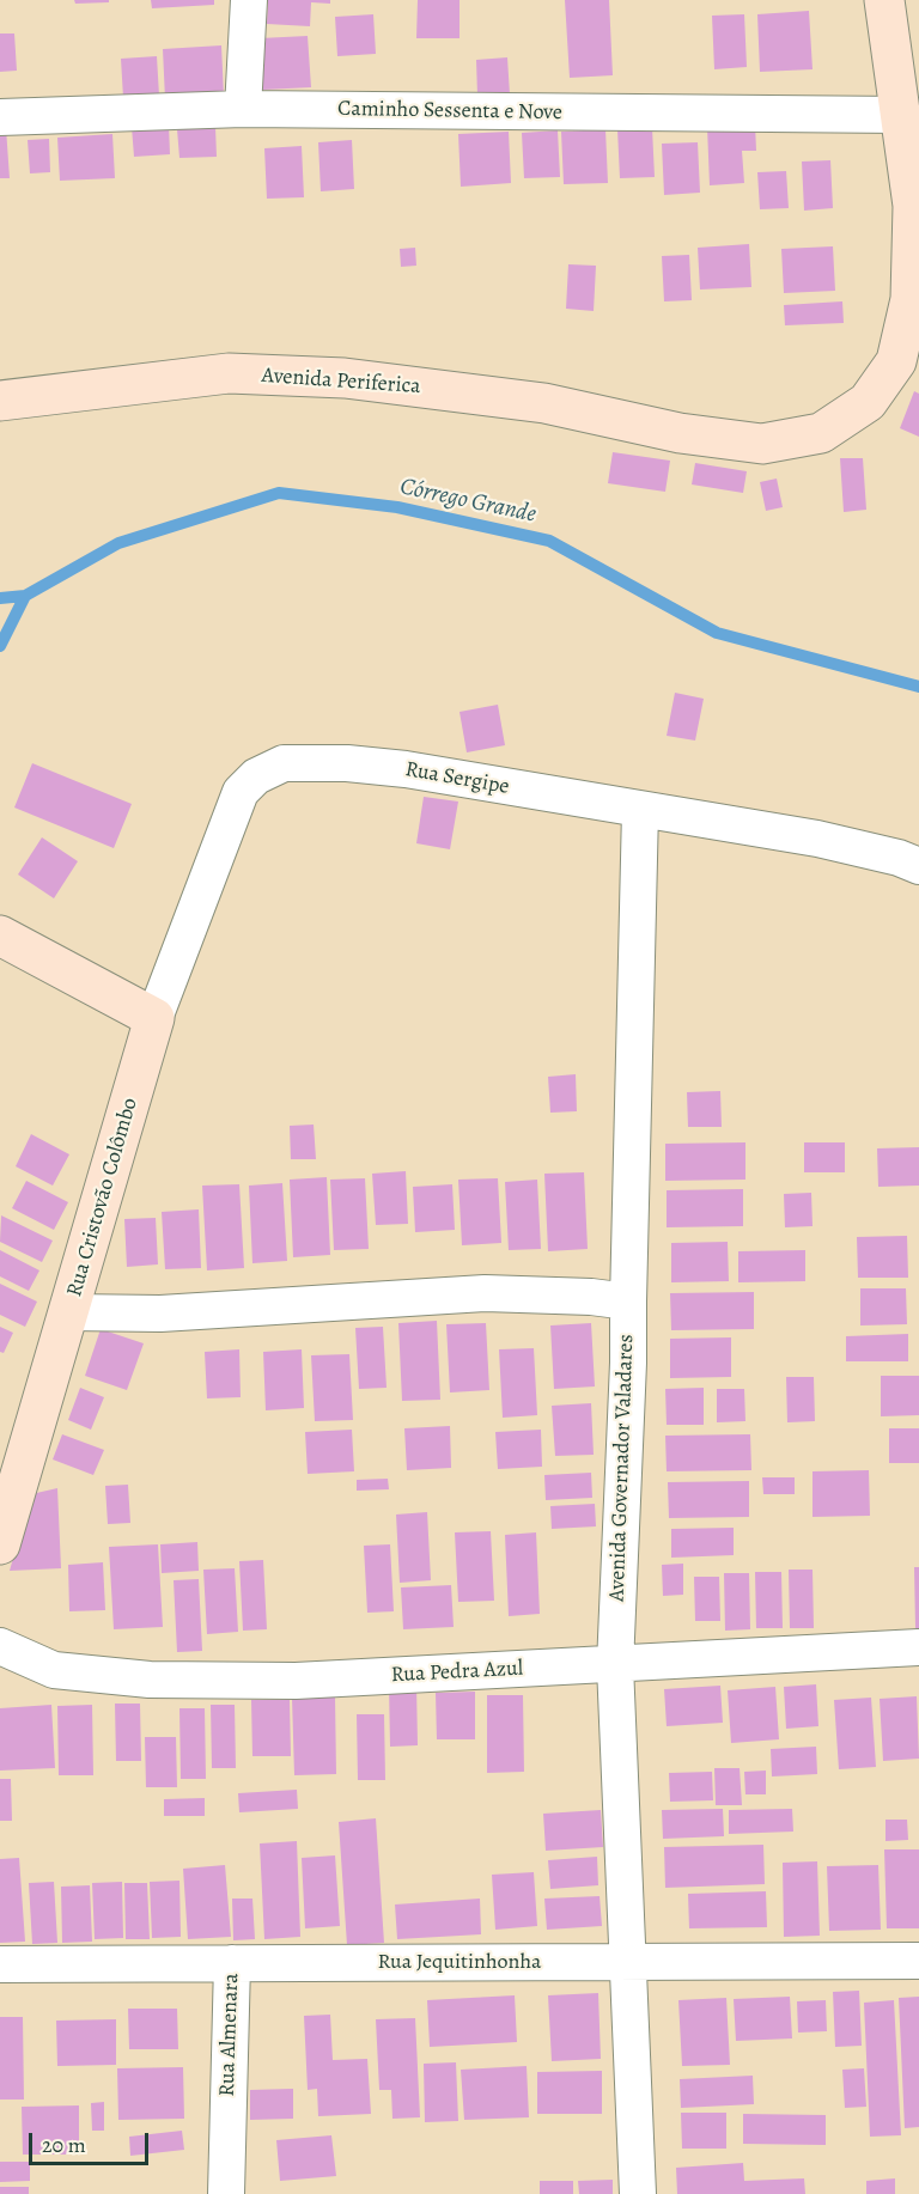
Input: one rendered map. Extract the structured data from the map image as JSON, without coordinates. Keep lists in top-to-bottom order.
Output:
{
  "streets": {
    "street": [
      "Caminho Sessenta e Nove",
      "Avenida Periferica",
      "Rua Sergipe",
      "Rua Cristovão Colômbo",
      "Avenida Governador Valadares",
      "Rua Pedra Azul",
      "Rua Jequitinhonha",
      "Rua Almenara"
    ]
  },
  "crossings": [
    ["Caminho Sessenta e Nove", "Avenida Periferica"],
    ["Rua Sergipe", "Rua Cristovão Colômbo"],
    ["Rua Sergipe", "Avenida Governador Valadares"],
    ["Avenida Governador Valadares", "Rua Pedra Azul"],
    ["Avenida Governador Valadares", "Rua Jequitinhonha"],
    ["Rua Jequitinhonha", "Rua Almenara"]
  ],
  "water": ["Córrego Grande"],
  "scale_bar": "20 m"
}
